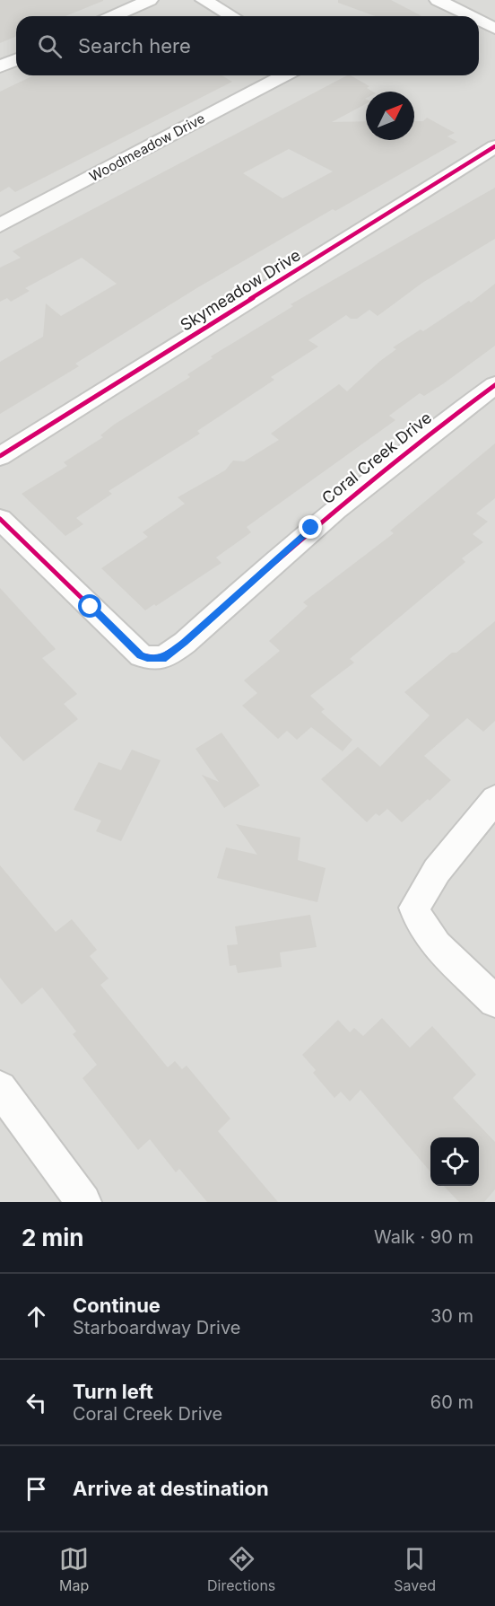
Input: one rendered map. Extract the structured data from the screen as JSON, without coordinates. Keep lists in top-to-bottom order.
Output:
{
  "streets": {
    "street": ["Woodmeadow Drive", "Skymeadow Drive", "Coral Creek Drive"]
  },
  "north": "top right",
  "page": {
    "search": "Search here",
    "heading": ["2 min", "Walk · 90 m"],
    "list": [
      ["Continue", "Starboardway Drive", "30 m"],
      ["Turn left", "Coral Creek Drive", "60 m"],
      "Arrive at destination"
    ],
    "nav": ["Map", "Directions", "Saved"]
  }
}
